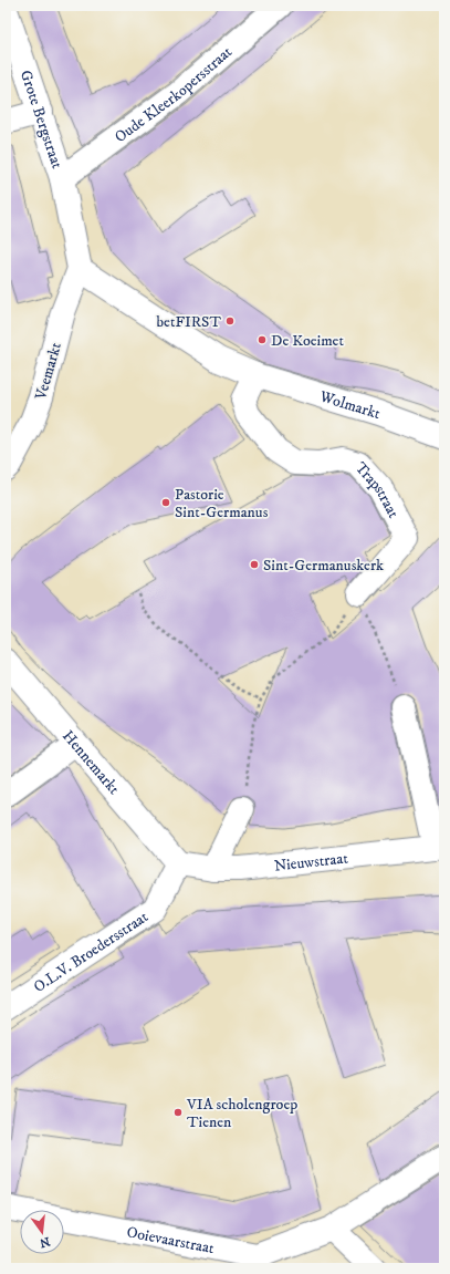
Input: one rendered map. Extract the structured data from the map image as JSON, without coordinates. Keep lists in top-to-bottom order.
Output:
{
  "streets": {
    "street": [
      "Oude Kleerkopersstraat",
      "Grote Bergstraat",
      "Veemarkt",
      "Wolmarkt",
      "Trapstraat",
      "Hennemarkt",
      "Nieuwstraat",
      "O.L.V. Broedersstraat",
      "Ooievaarstraat"
    ]
  },
  "crossings": [
    ["Oude Kleerkopersstraat", "Grote Bergstraat"],
    ["Wolmarkt", "Trapstraat"],
    ["Hennemarkt", "Nieuwstraat"],
    ["Hennemarkt", "O.L.V. Broedersstraat"],
    ["Nieuwstraat", "O.L.V. Broedersstraat"]
  ],
  "places": [
    "betFIRST",
    "De Koeimet",
    "Pastorie Sint-Germanus",
    "Sint-Germanuskerk",
    "VIA scholengroep Tienen"
  ],
  "north": "bottom"
}
